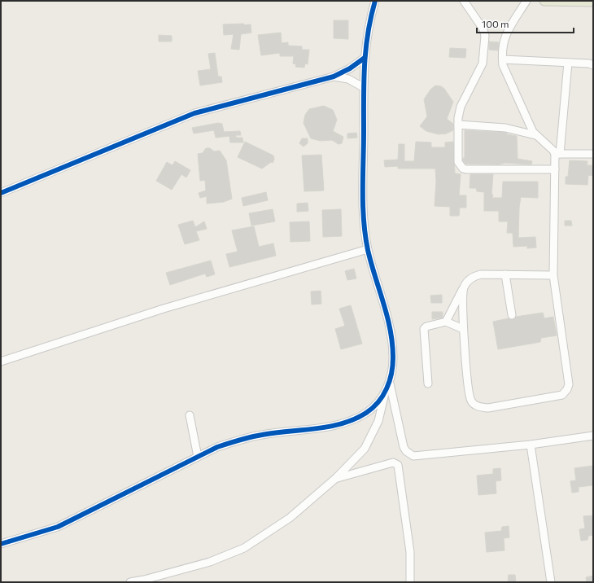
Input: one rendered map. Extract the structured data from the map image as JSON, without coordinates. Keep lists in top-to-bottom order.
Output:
{
  "scale_bar": "100 m"
}
